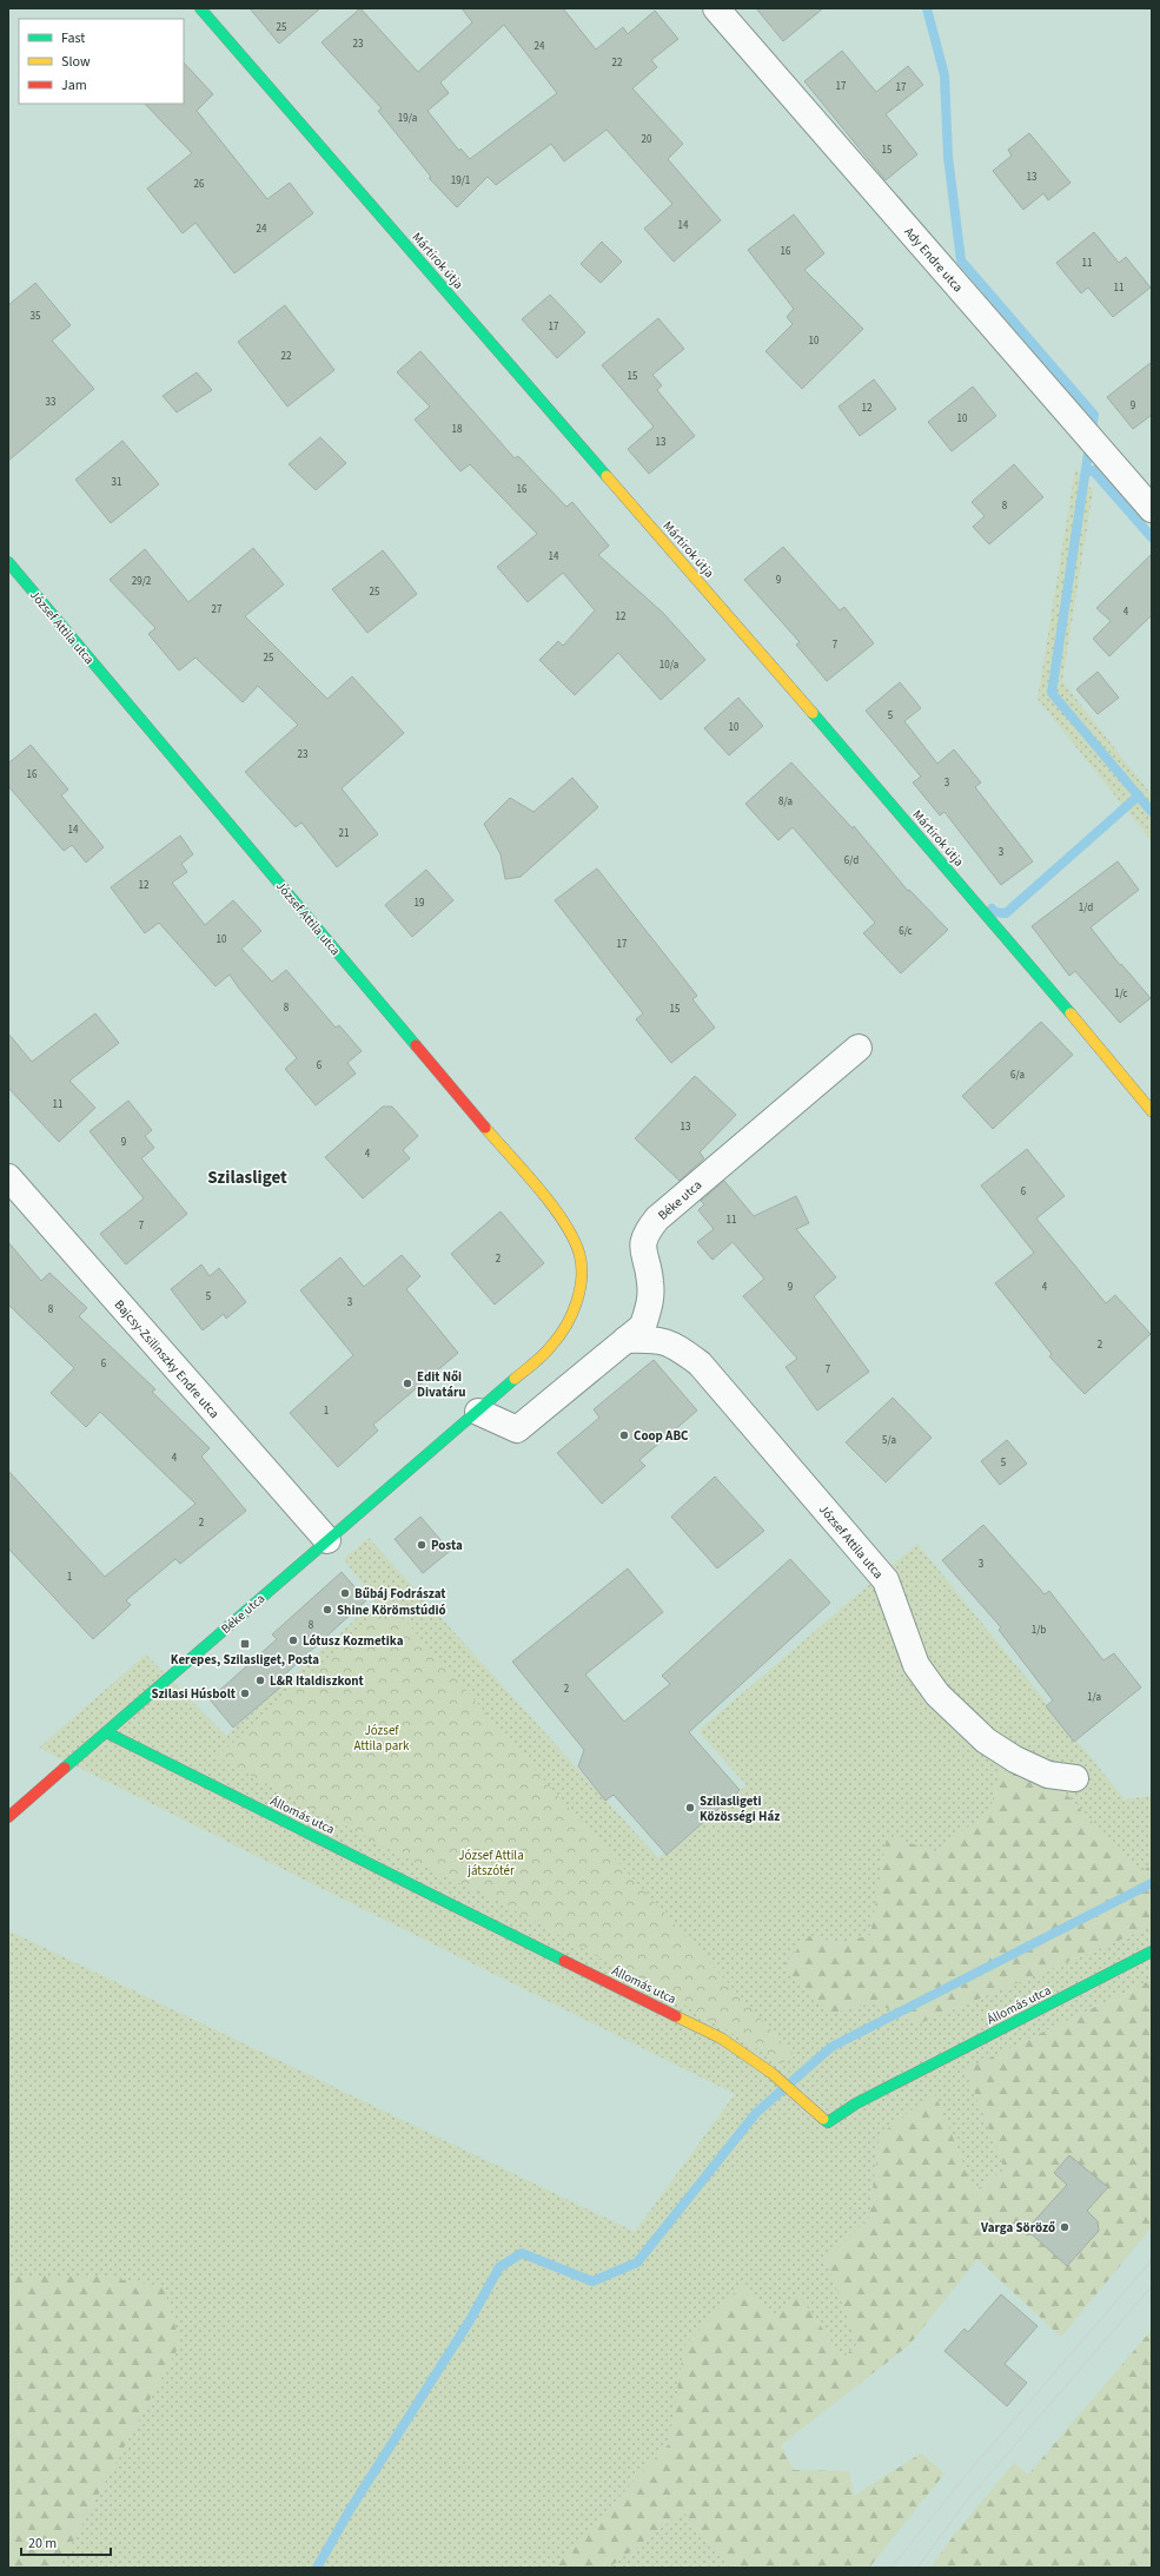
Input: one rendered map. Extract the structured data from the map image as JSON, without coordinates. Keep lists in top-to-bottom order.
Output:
{
  "streets": {
    "street": [
      "Ady Endre utca",
      "Mártírok útja",
      "József Attila utca",
      "Béke utca",
      "Bajcsy-Zsilinszky Endre utca",
      "Állomás utca"
    ]
  },
  "crossings": [
    ["József Attila utca", "Béke utca"],
    ["Béke utca", "Bajcsy-Zsilinszky Endre utca"],
    ["Béke utca", "Állomás utca"]
  ],
  "districts": ["Szilasliget"],
  "parks": ["József Attila park", "József Attila játszótér"],
  "places": {
    "other": [
      "Edit Női Divatáru",
      "Coop ABC",
      "Posta",
      "Bűbáj Fodrászat",
      "Shine Körömstúdió",
      "Lótusz Kozmetika",
      "L&R Italdiszkont",
      "Szilasi Húsbolt",
      "Szilasligeti Közösségi Ház",
      "Varga Söröző"
    ],
    "transit": ["Kerepes, Szilasliget, Posta"]
  },
  "house_numbers": [
    "25",
    "23",
    "24",
    "22",
    "17",
    "17",
    "19/a",
    "20",
    "15",
    "13",
    "19/1",
    "26",
    "14",
    "24",
    "16",
    "11",
    "11",
    "35",
    "17",
    "10",
    "22",
    "15",
    "33",
    "9",
    "12",
    "10",
    "18",
    "13",
    "31",
    "16",
    "8",
    "14",
    "9",
    "29/2",
    "25",
    "27",
    "4",
    "12",
    "7",
    "25",
    "10/a",
    "5",
    "10",
    "23",
    "16",
    "3",
    "8/a",
    "14",
    "21",
    "3",
    "6/d",
    "12",
    "19",
    "1/d",
    "6/c",
    "10",
    "17",
    "1/c",
    "8",
    "15",
    "6",
    "6/a",
    "11",
    "13",
    "9",
    "4",
    "6",
    "11",
    "7",
    "2",
    "9",
    "4",
    "5",
    "3",
    "8",
    "2",
    "6",
    "7",
    "1",
    "5/a",
    "4",
    "5",
    "2",
    "3",
    "1",
    "8",
    "1/b",
    "2",
    "1/a"
  ],
  "legend": ["Fast", "Slow", "Jam"],
  "scale_bar": "20 m"
}
